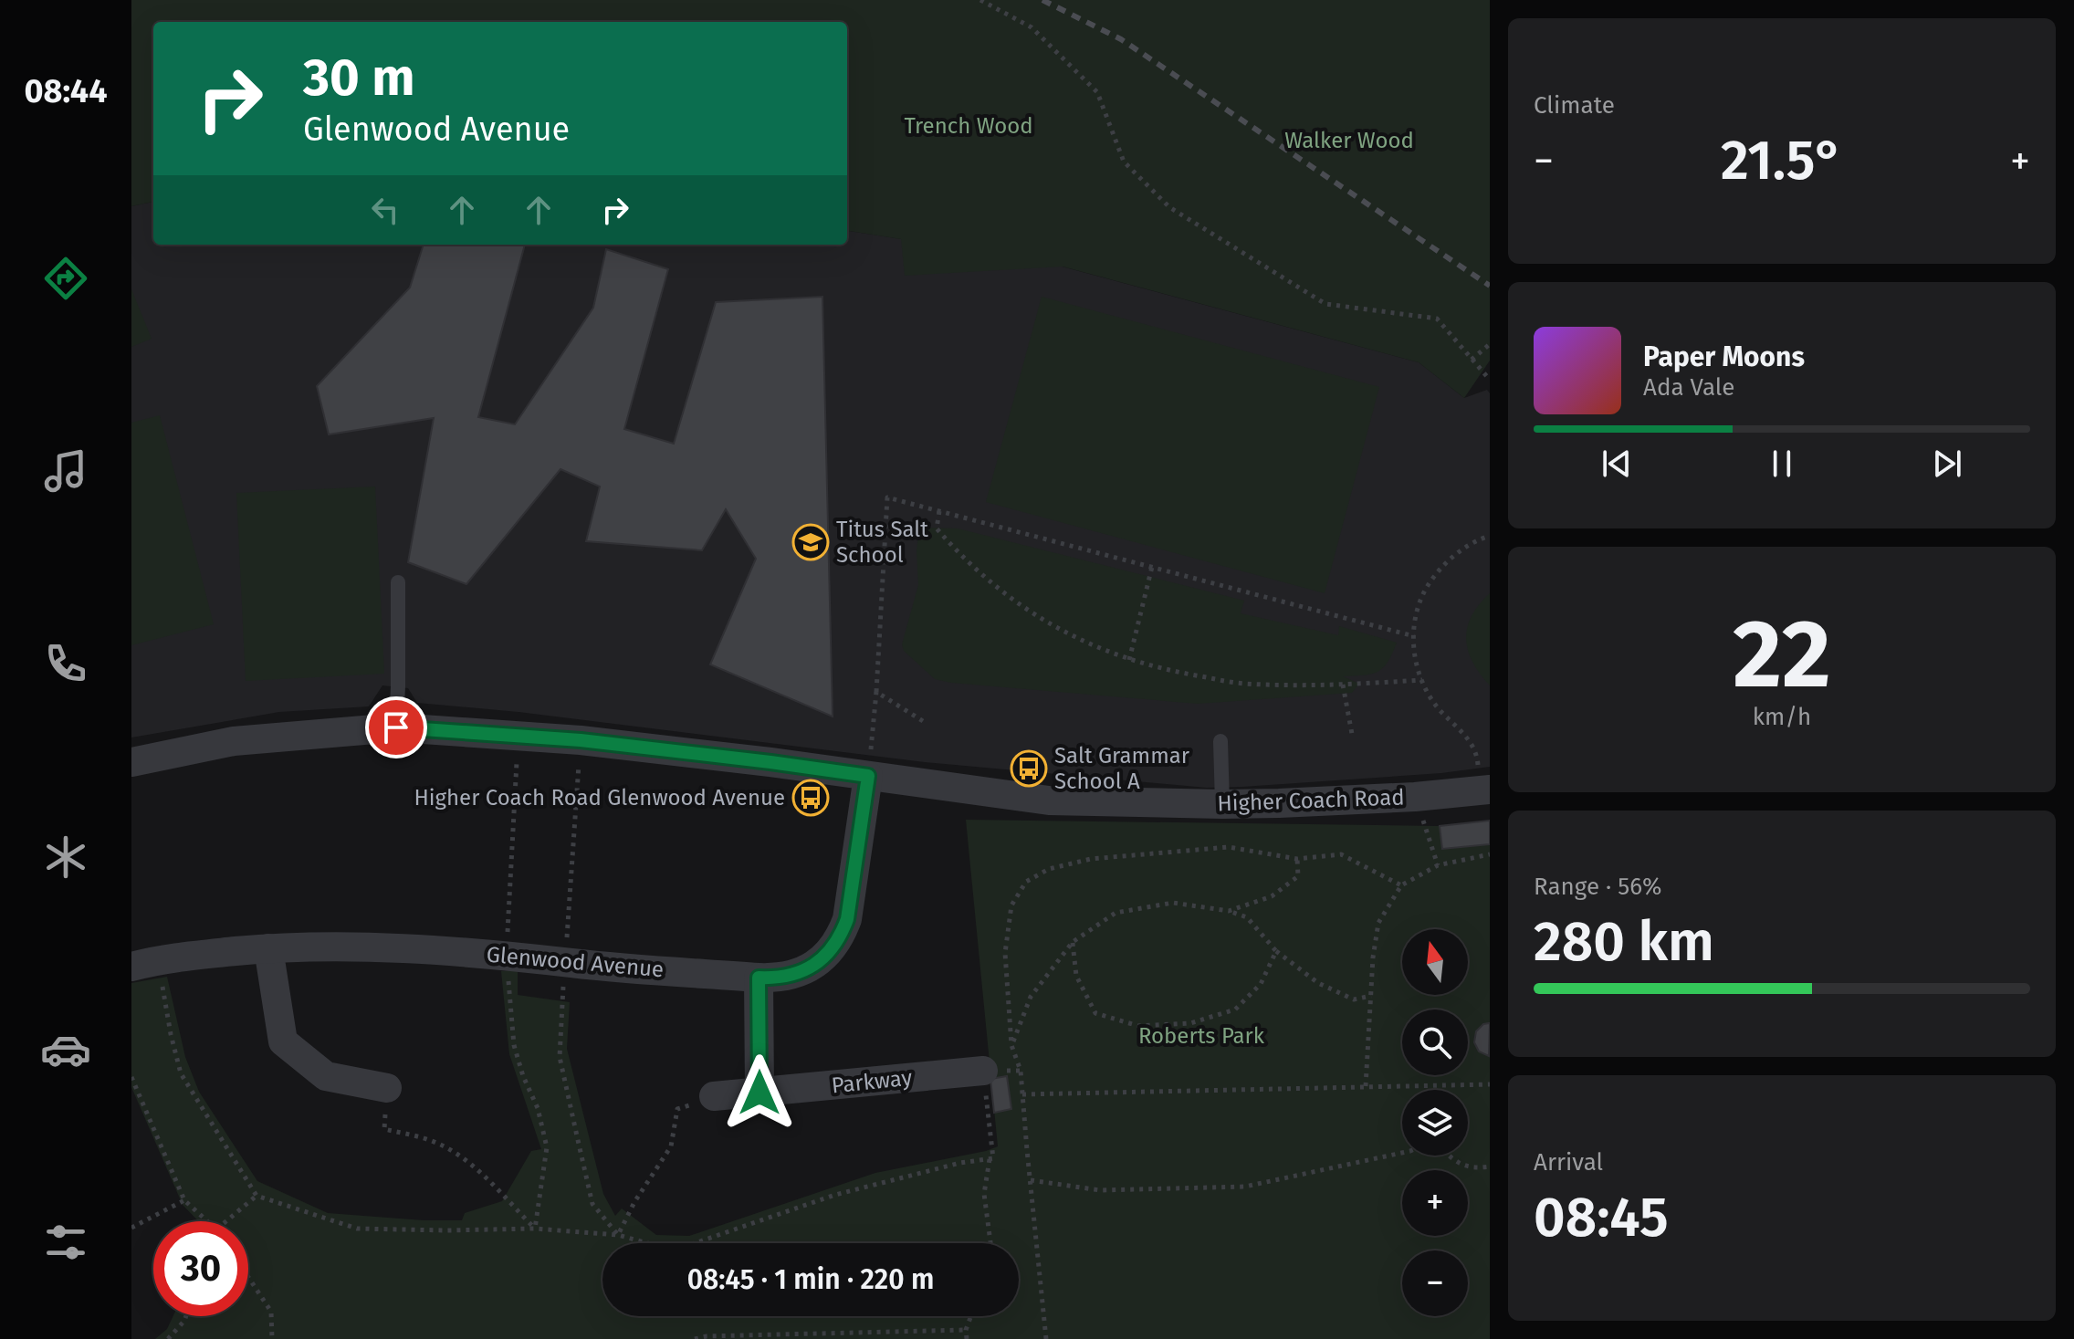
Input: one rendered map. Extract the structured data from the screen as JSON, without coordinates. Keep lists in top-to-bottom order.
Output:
{
  "streets": {
    "street": ["Higher Coach Road", "Glenwood Avenue", "Parkway"]
  },
  "crossings": [
    ["Higher Coach Road", "Glenwood Avenue"]
  ],
  "parks": ["Trench Wood", "Walker Wood", "Roberts Park"],
  "places": {
    "school or university": ["Titus Salt School"],
    "bus stop": ["Salt Grammar School A", "Higher Coach Road Glenwood Avenue"]
  },
  "north": "top",
  "page": {
    "tabs": "08:44",
    "tile": [
      "Climate",
      ["22", "km/h"],
      ["Range · 56%", "280 km"],
      ["Arrival", "08:45"]
    ],
    "turn": ["30 m", "Glenwood Avenue"],
    "heat": ["−", "21.5°", "+"],
    "song": ["Paper Moons", "Ada Vale"],
    "map_buttons": ["+", "−"],
    "limit": "30",
    "trip": "08:45 · 1 min · 220 m"
  }
}
